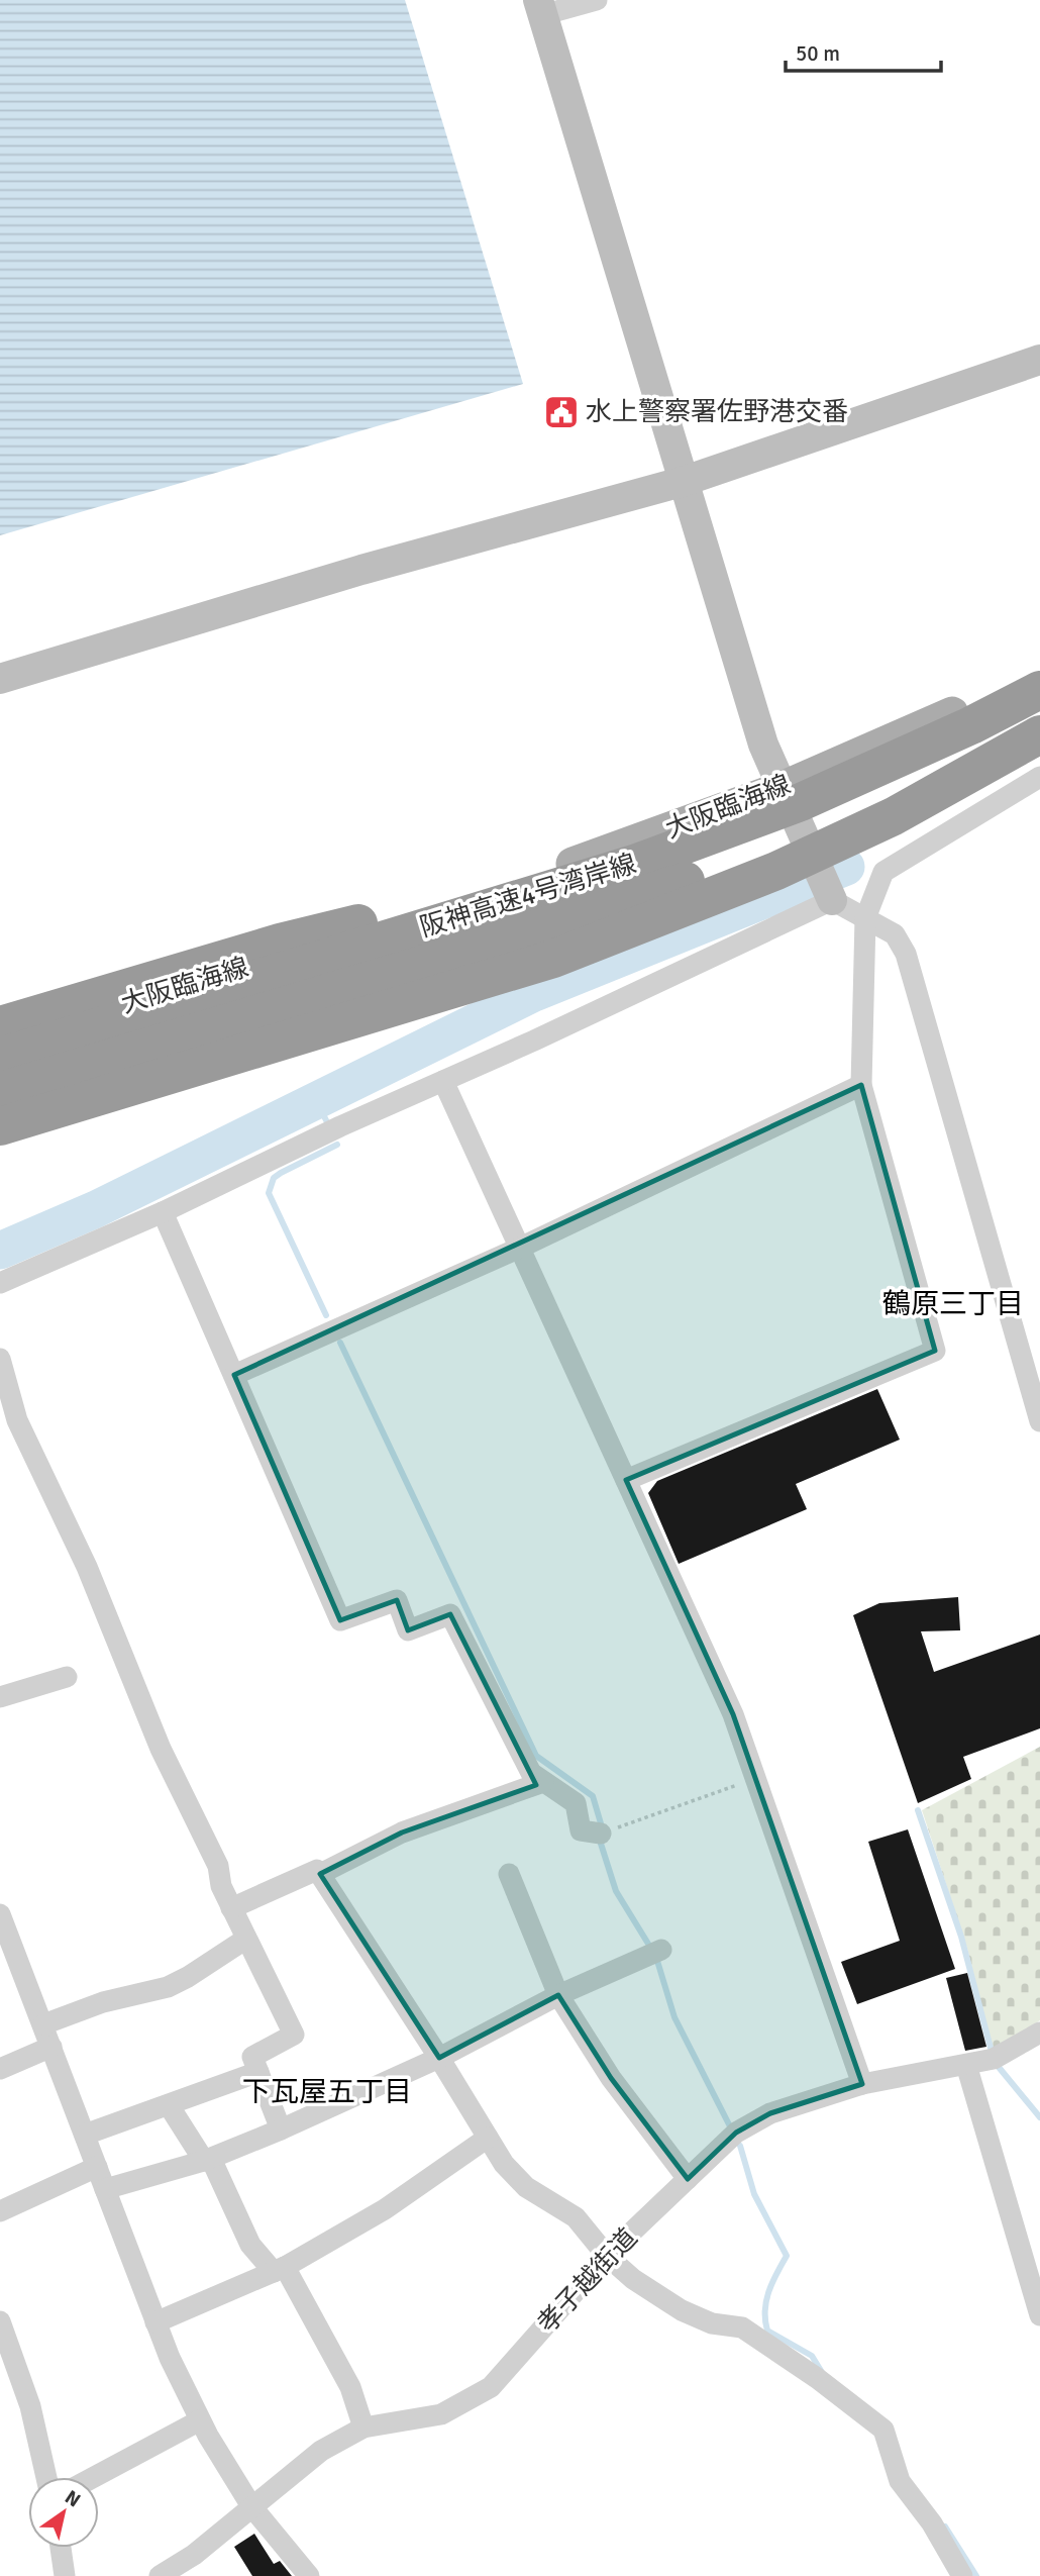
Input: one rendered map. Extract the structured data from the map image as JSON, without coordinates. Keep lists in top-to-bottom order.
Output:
{
  "streets": {
    "highway": ["阪神高速4号湾岸線"],
    "main road": ["大阪臨海線"],
    "street": ["孝子越街道"]
  },
  "districts": ["鶴原三丁目", "下瓦屋五丁目"],
  "places": {
    "public building": ["水上警察署佐野港交番"]
  },
  "scale_bar": "50 m",
  "north": "top right"
}
